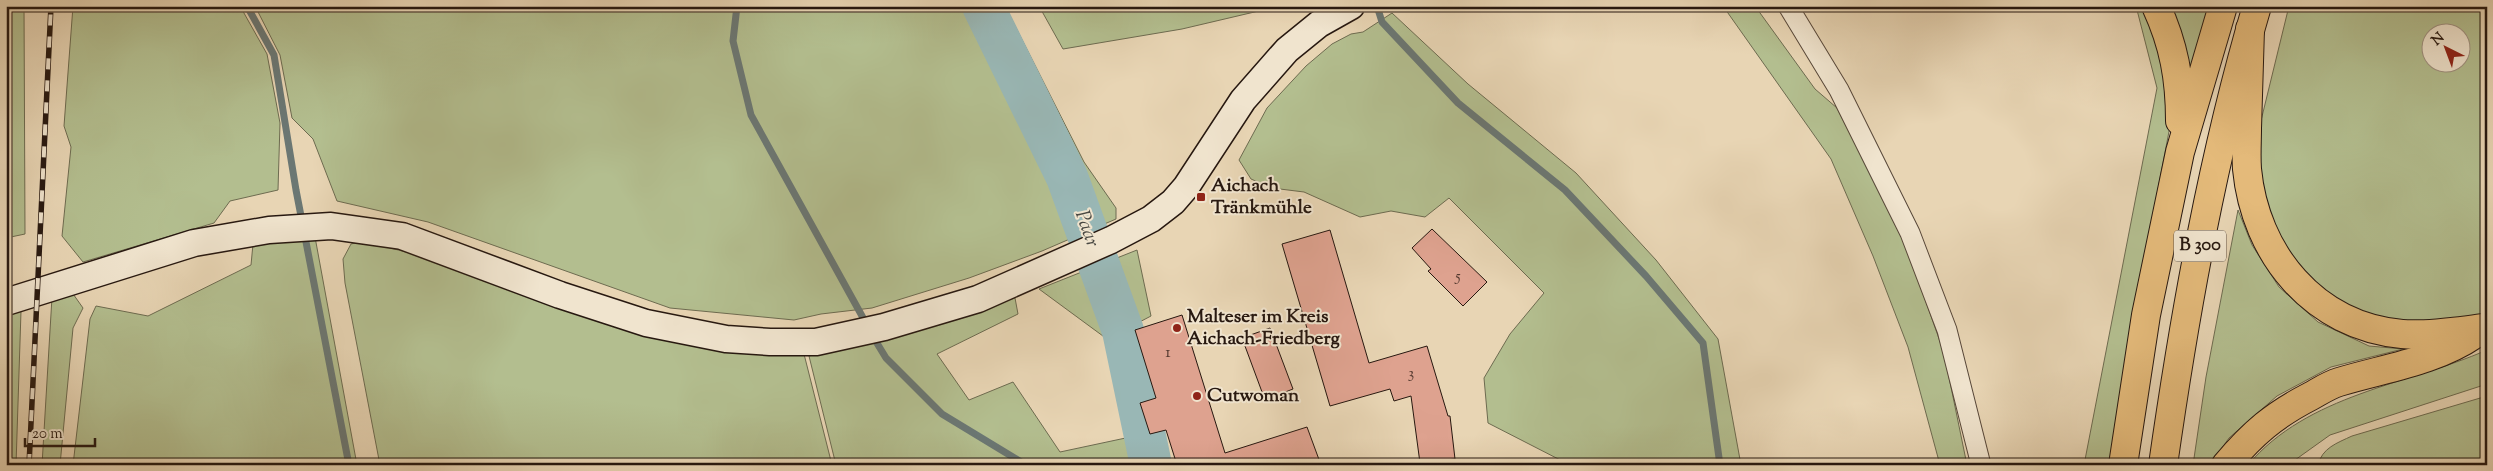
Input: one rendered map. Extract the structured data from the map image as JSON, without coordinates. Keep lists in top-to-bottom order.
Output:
{
  "streets": {
    "highway": ["B 300"]
  },
  "water": ["Paar"],
  "places": {
    "transit": ["Aichach Tränkmühle"],
    "other": ["Malteser im Kreis Aichach-Friedberg", "Cutwoman"]
  },
  "house_numbers": ["5", "1", "3"],
  "scale_bar": "20 m",
  "north": "top left"
}
